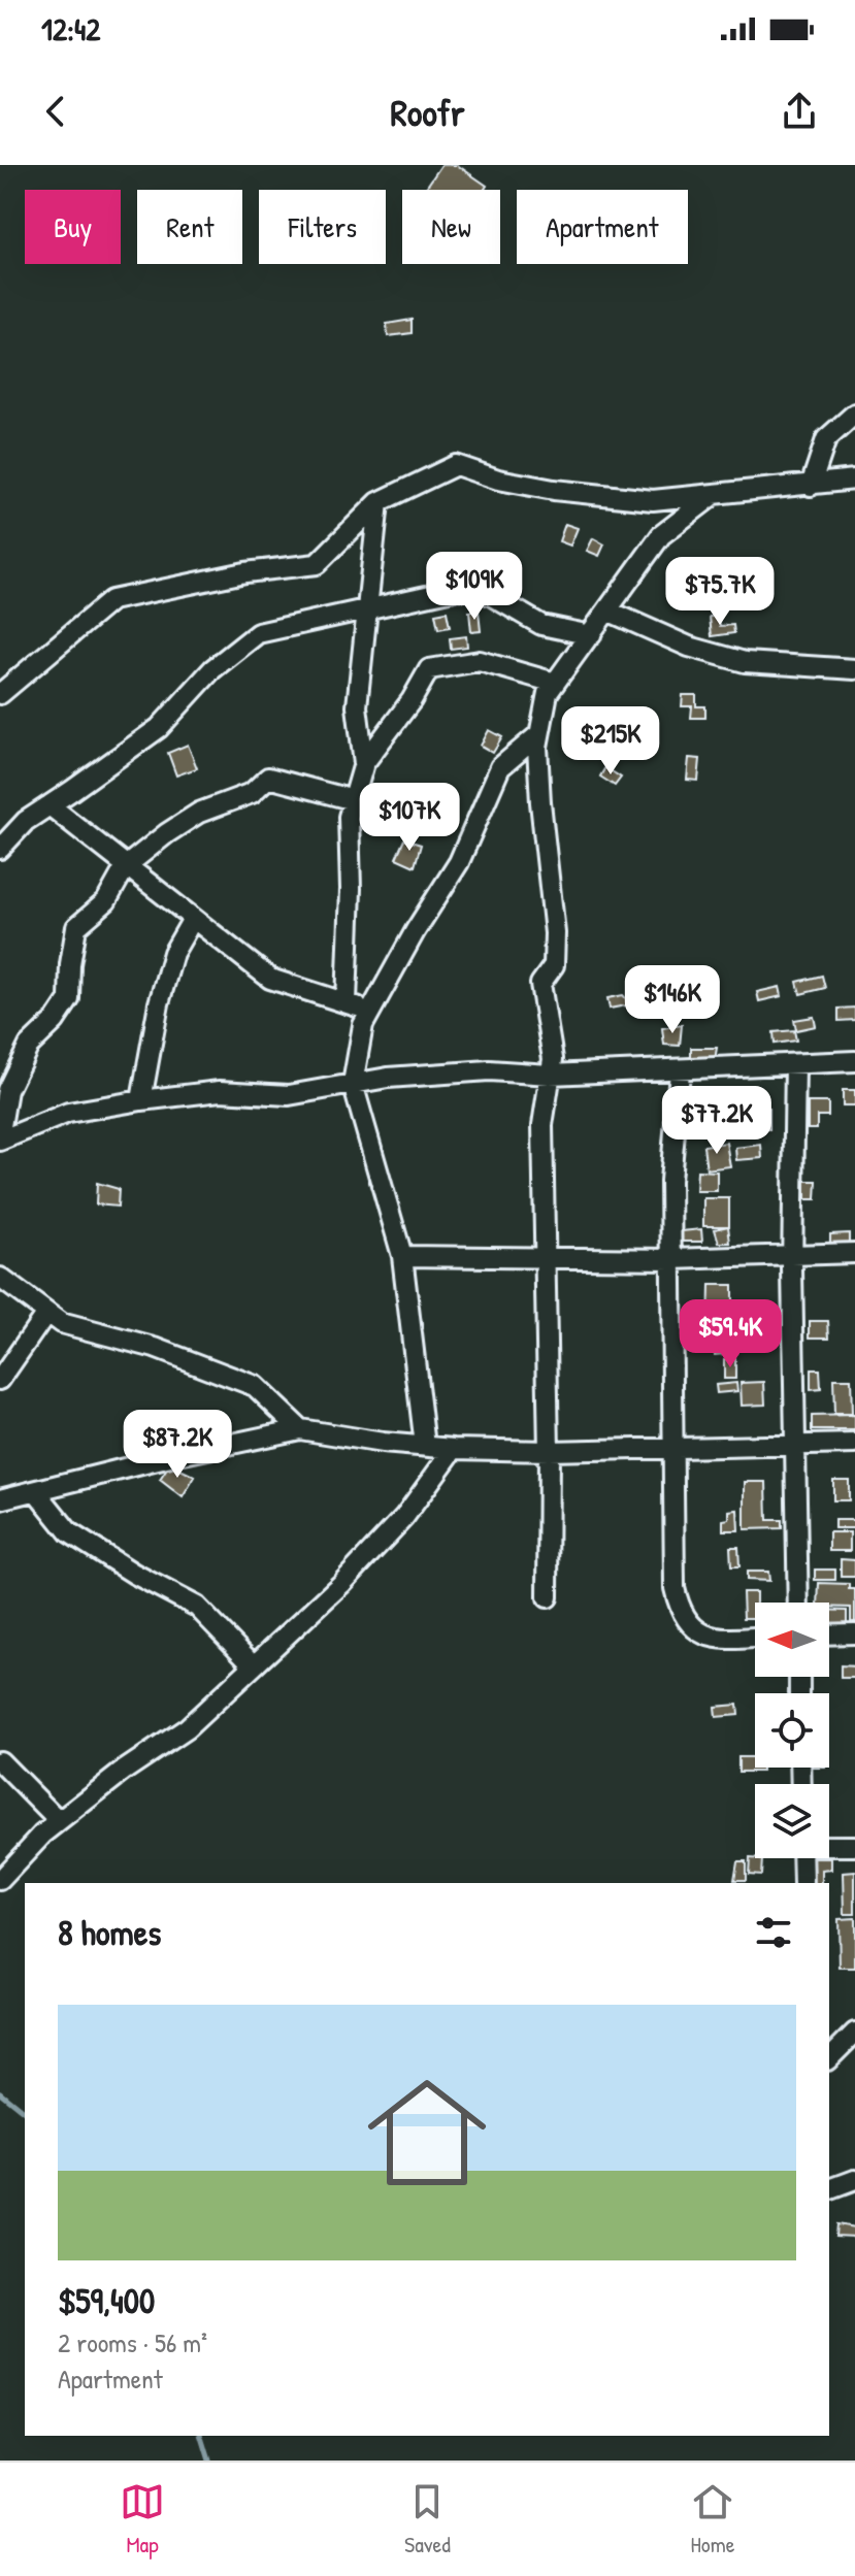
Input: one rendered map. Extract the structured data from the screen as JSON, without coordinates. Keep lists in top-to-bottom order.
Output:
{
  "north": "left",
  "page": {
    "status": "12:42",
    "header": "Roofr",
    "chip": [
      "Buy",
      "Rent",
      "Filters",
      "New",
      "Apartment"
    ],
    "price": [
      "$109K",
      "$75.7K",
      "$215K",
      "$107K",
      "$146K",
      "$77.2K",
      "$59.4K",
      "$87.2K"
    ],
    "heading": "8 homes",
    "list": [
      {
        "name": "$59,400",
        "note": "2 rooms · 56 m² · Apartment"
      }
    ],
    "tabs": ["Map", "Saved", "Home"]
  }
}
